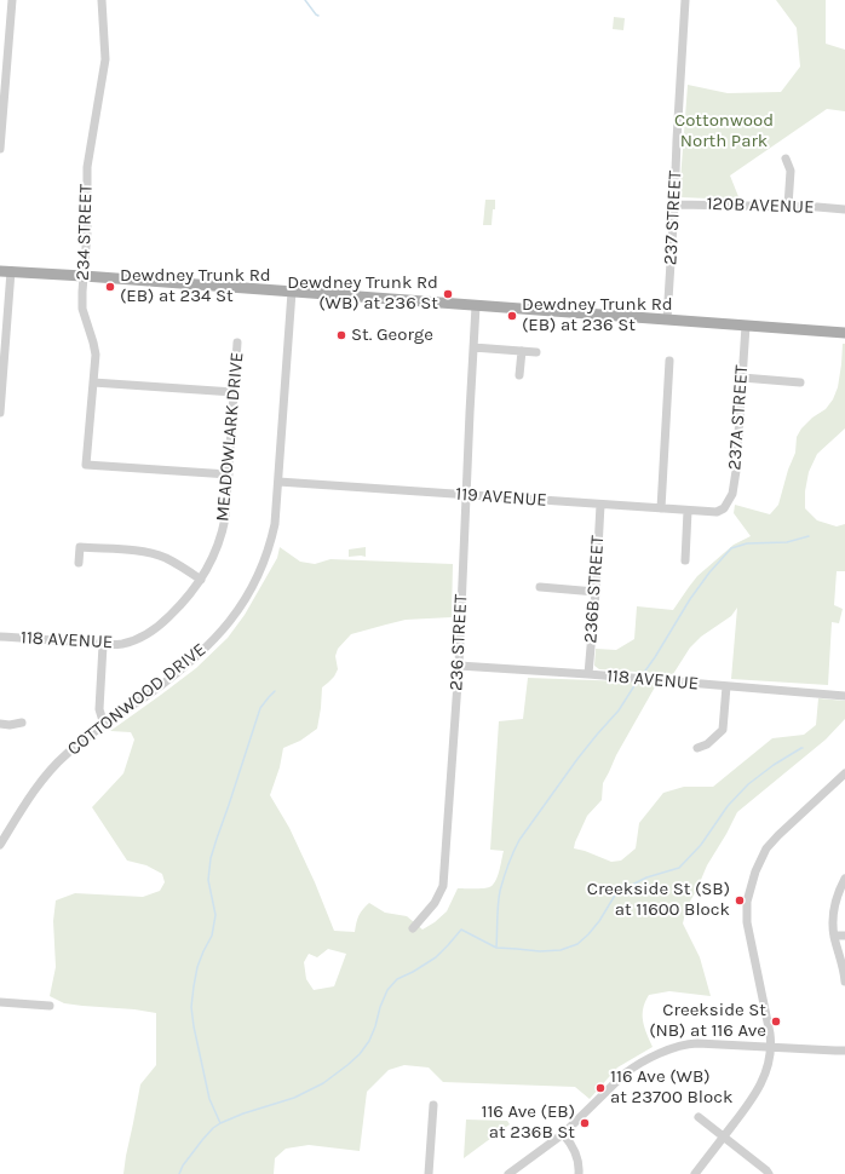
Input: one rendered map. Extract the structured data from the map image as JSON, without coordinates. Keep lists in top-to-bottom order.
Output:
{
  "streets": {
    "street": [
      "120B AVENUE",
      "237 STREET",
      "234 STREET",
      "237A STREET",
      "MEADOWLARK DRIVE",
      "119 AVENUE",
      "236B STREET",
      "118 AVENUE",
      "236 STREET",
      "COTTONWOOD DRIVE"
    ]
  },
  "crossings": [
    ["120B AVENUE", "237 STREET"],
    ["234 STREET", "MEADOWLARK DRIVE"],
    ["237A STREET", "119 AVENUE"],
    ["MEADOWLARK DRIVE", "118 AVENUE"],
    ["119 AVENUE", "236B STREET"],
    ["119 AVENUE", "236 STREET"],
    ["119 AVENUE", "COTTONWOOD DRIVE"],
    ["236B STREET", "118 AVENUE"],
    ["118 AVENUE", "236 STREET"]
  ],
  "parks": ["Cottonwood North Park"],
  "places": [
    "Dewdney Trunk Rd (EB) at 234 St",
    "Dewdney Trunk Rd (WB) at 236 St",
    "Dewdney Trunk Rd (EB) at 236 St",
    "St. George",
    "Creekside St (SB) at 11600 Block",
    "Creekside St (NB) at 116 Ave",
    "116 Ave (WB) at 23700 Block",
    "116 Ave (EB) at 236B St"
  ]
}
